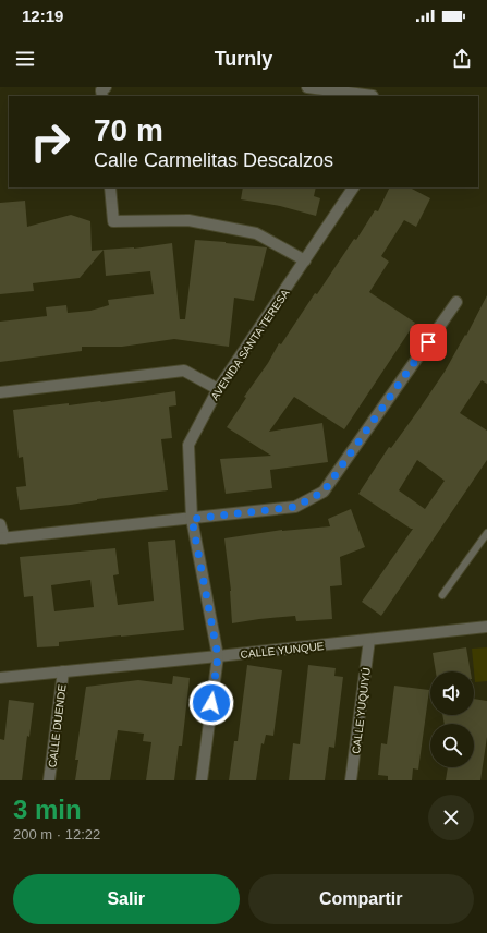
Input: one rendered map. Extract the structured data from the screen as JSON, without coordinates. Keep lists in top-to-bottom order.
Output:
{
  "streets": {
    "street": [
      "AVENIDA SANTA TERESA",
      "CALLE YUNQUE",
      "CALLE YUQUIYÚ",
      "CALLE DUENDE"
    ]
  },
  "crossings": [
    ["AVENIDA SANTA TERESA", "CALLE YUNQUE"],
    ["CALLE YUNQUE", "CALLE YUQUIYÚ"],
    ["CALLE YUNQUE", "CALLE DUENDE"]
  ],
  "page": {
    "status": "12:19",
    "header": "Turnly",
    "turn": ["70 m", "Calle Carmelitas Descalzos"],
    "heading": ["3 min", "200 m · 12:22"],
    "buttons": ["Salir", "Compartir"]
  }
}
